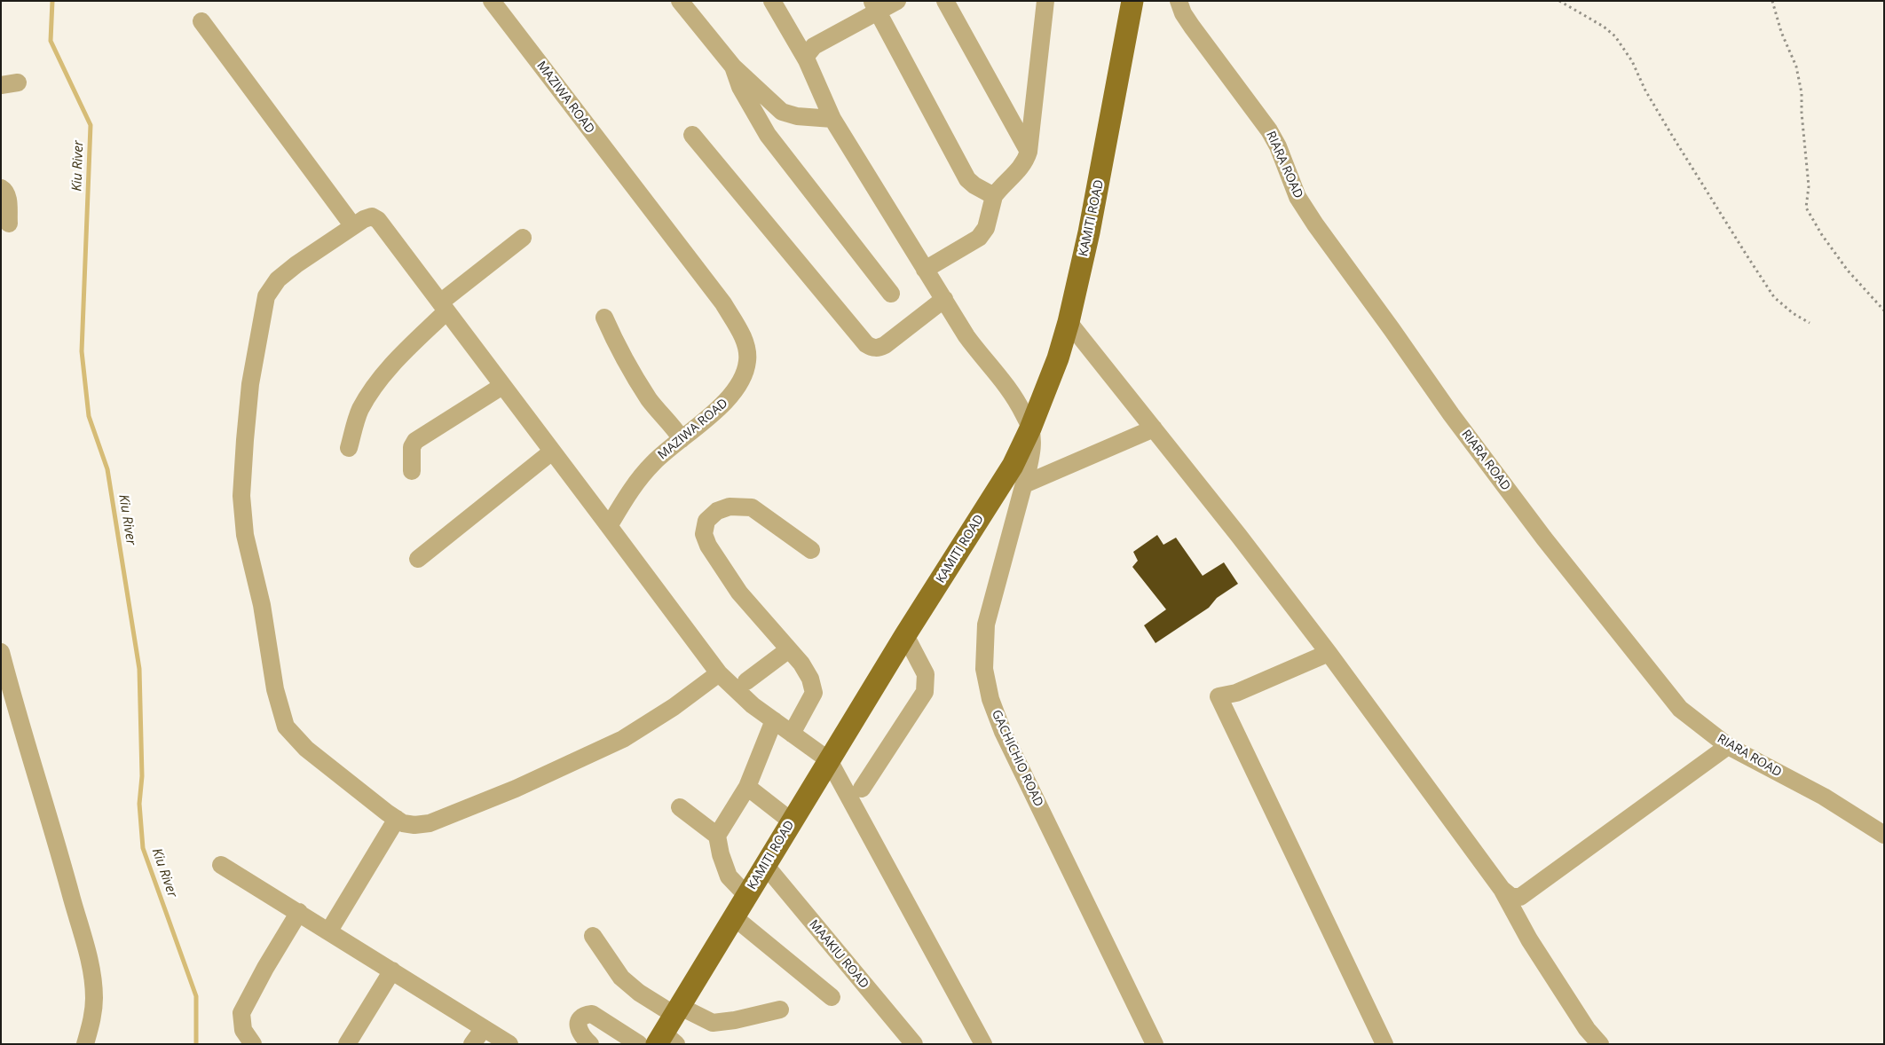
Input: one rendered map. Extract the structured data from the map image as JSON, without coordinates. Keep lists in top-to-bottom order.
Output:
{
  "streets": {
    "main road": ["KAMITI ROAD"],
    "street": [
      "MAZIWA ROAD",
      "RIARA ROAD",
      "GACHICHIO ROAD",
      "MAAKIU ROAD"
    ]
  },
  "crossings": [
    ["KAMITI ROAD", "GACHICHIO ROAD"],
    ["KAMITI ROAD", "MAAKIU ROAD"]
  ],
  "water": ["Kiu River"]
}
